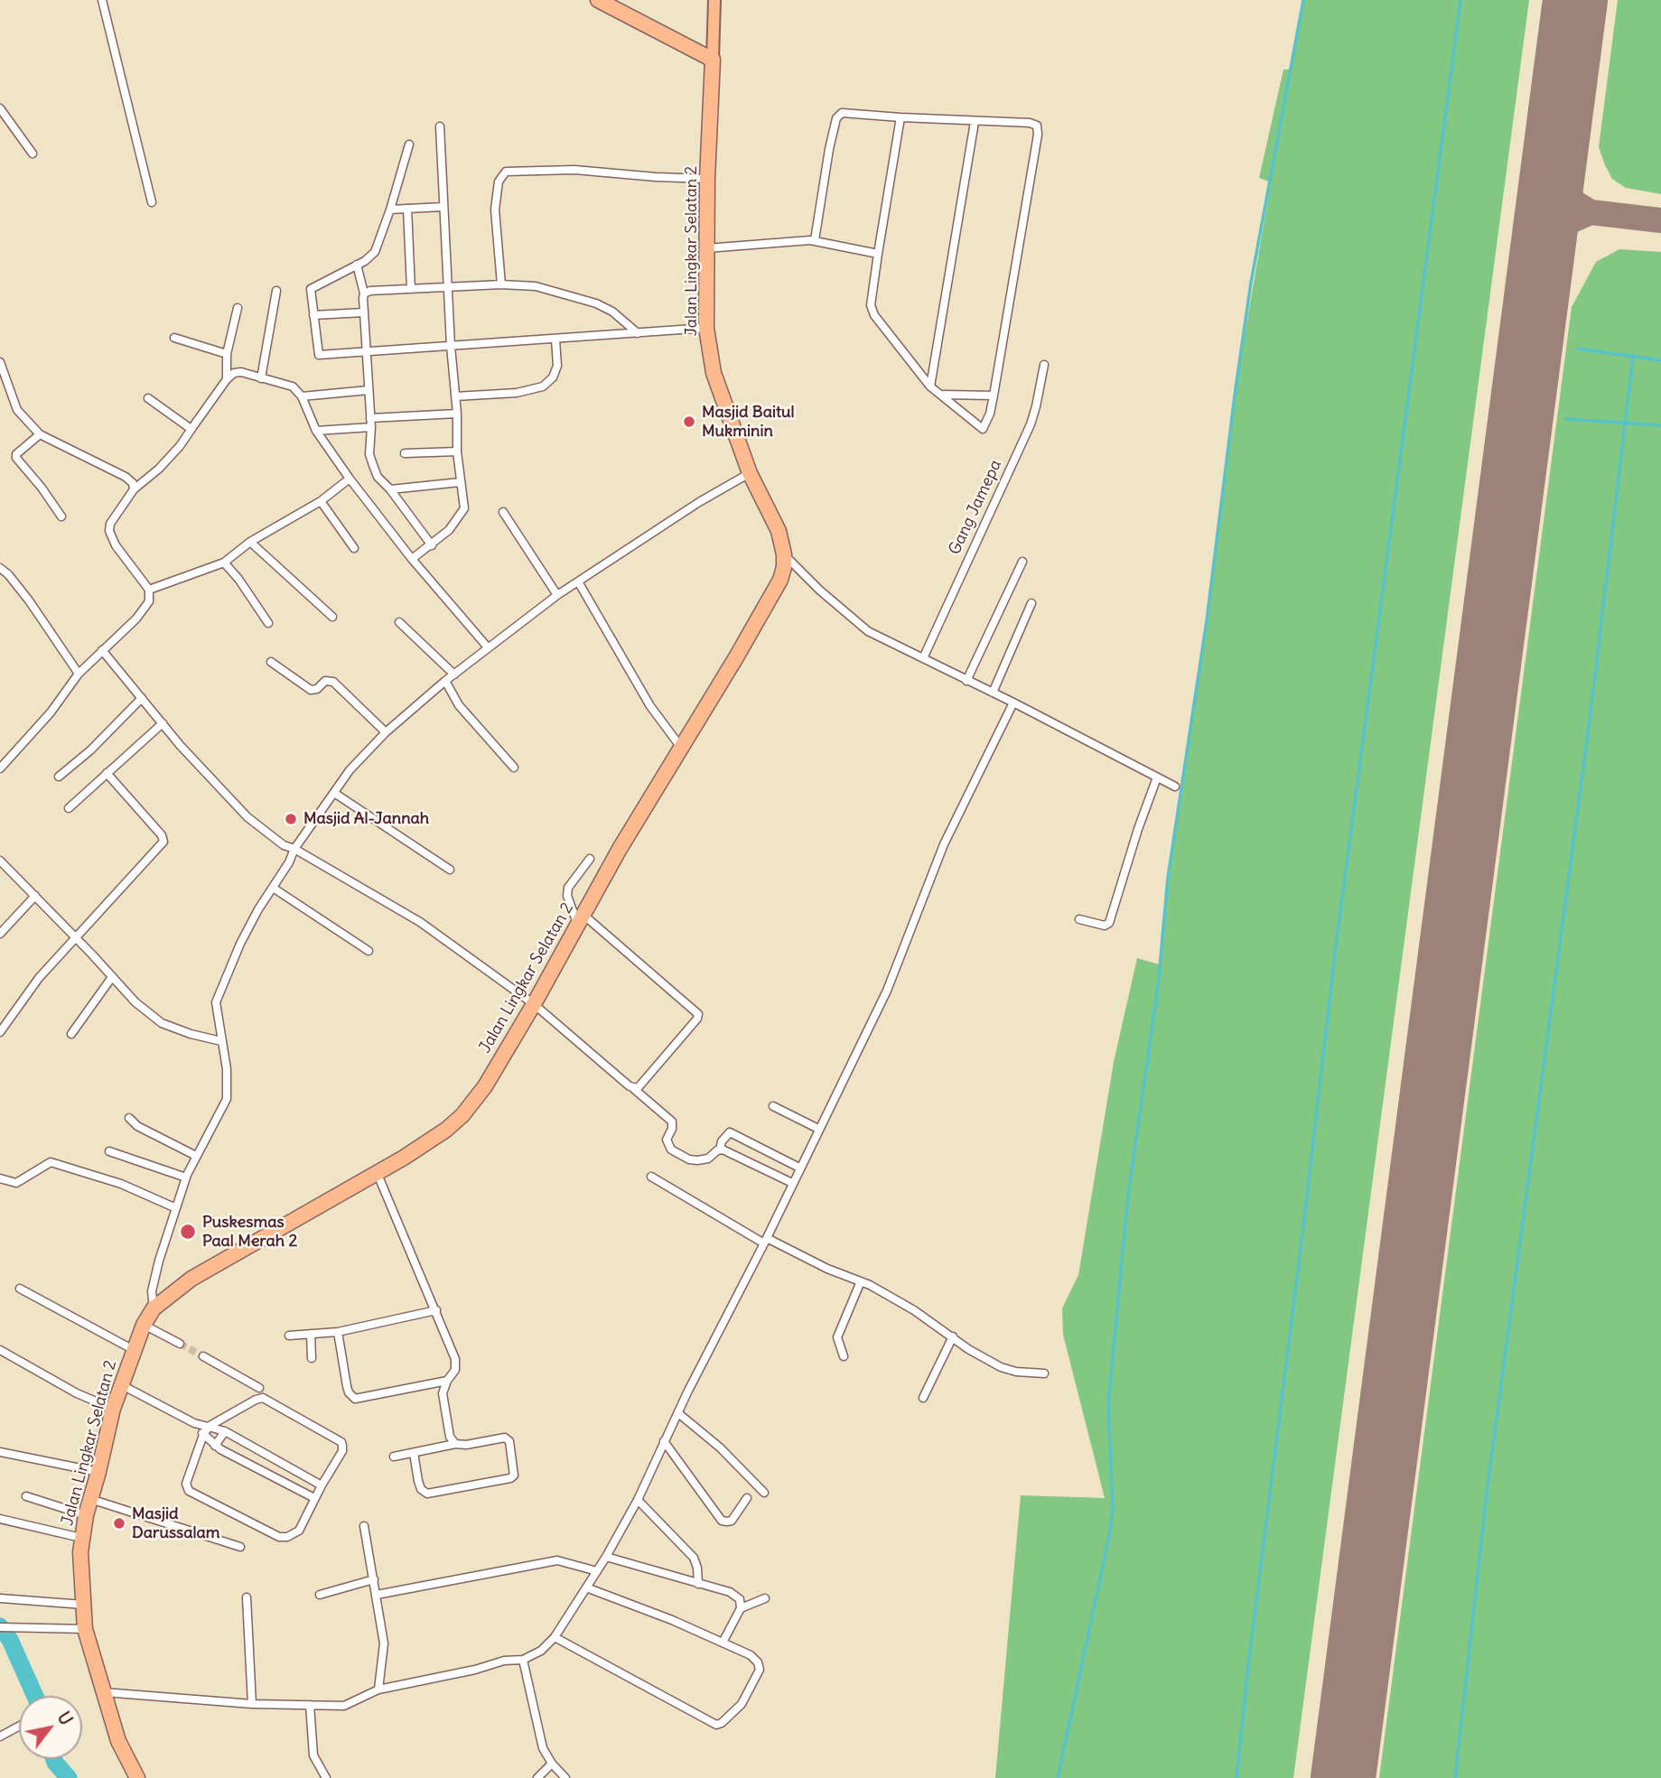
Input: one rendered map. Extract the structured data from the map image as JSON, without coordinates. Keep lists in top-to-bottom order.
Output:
{
  "streets": {
    "highway": ["Jalan Lingkar Selatan 2"],
    "street": ["Gang Jamepa"]
  },
  "places": [
    "Masjid Baitul Mukminin",
    "Masjid Al-Jannah",
    "Puskesmas Paal Merah 2",
    "Masjid Darussalam"
  ],
  "north": "top right"
}
